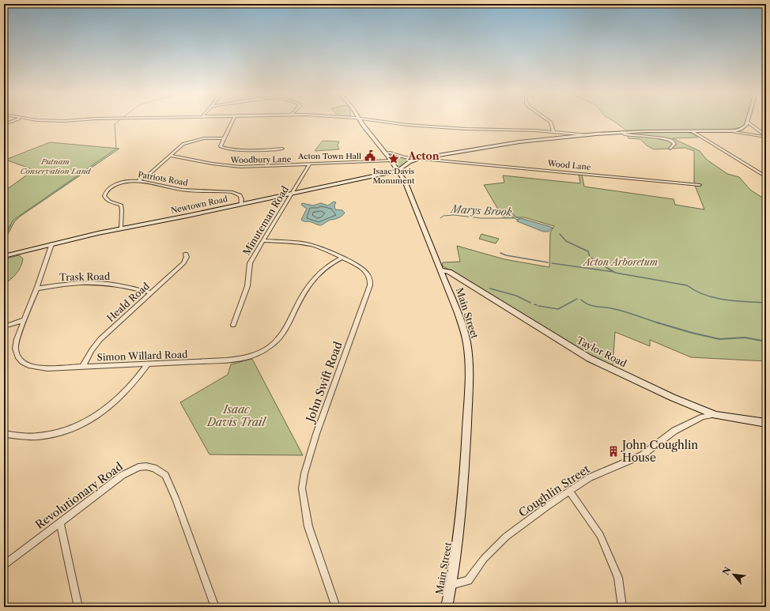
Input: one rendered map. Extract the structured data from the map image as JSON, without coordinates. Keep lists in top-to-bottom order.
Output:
{
  "streets": {
    "street": [
      "Woodbury Lane",
      "Wood Lane",
      "Patriots Road",
      "Newtown Road",
      "Minuteman Road",
      "Trask Road",
      "Heald Road",
      "Main Street",
      "Taylor Road",
      "Simon Willard Road",
      "John Swift Road",
      "Coughlin Street",
      "Revolutionary Road"
    ]
  },
  "crossings": [
    ["Woodbury Lane", "Minuteman Road"],
    ["Woodbury Lane", "Main Street"],
    ["Patriots Road", "Newtown Road"],
    ["Newtown Road", "Minuteman Road"],
    ["Newtown Road", "Main Street"],
    ["Newtown Road", "Simon Willard Road"],
    ["Minuteman Road", "John Swift Road"],
    ["Trask Road", "Heald Road"],
    ["Trask Road", "Simon Willard Road"],
    ["Heald Road", "Simon Willard Road"],
    ["Main Street", "Taylor Road"],
    ["Main Street", "Coughlin Street"],
    ["Taylor Road", "Coughlin Street"],
    ["Simon Willard Road", "John Swift Road"]
  ],
  "districts": ["Acton"],
  "water": ["Marys Brook"],
  "parks": ["Putnam Conservation Land", "Acton Arboretum", "Isaac Davis Trail"],
  "places": {
    "public building": ["Acton Town Hall"],
    "place": ["Isaac Davis Monument"],
    "building": ["John Coughlin House"]
  },
  "north": "top left"
}
